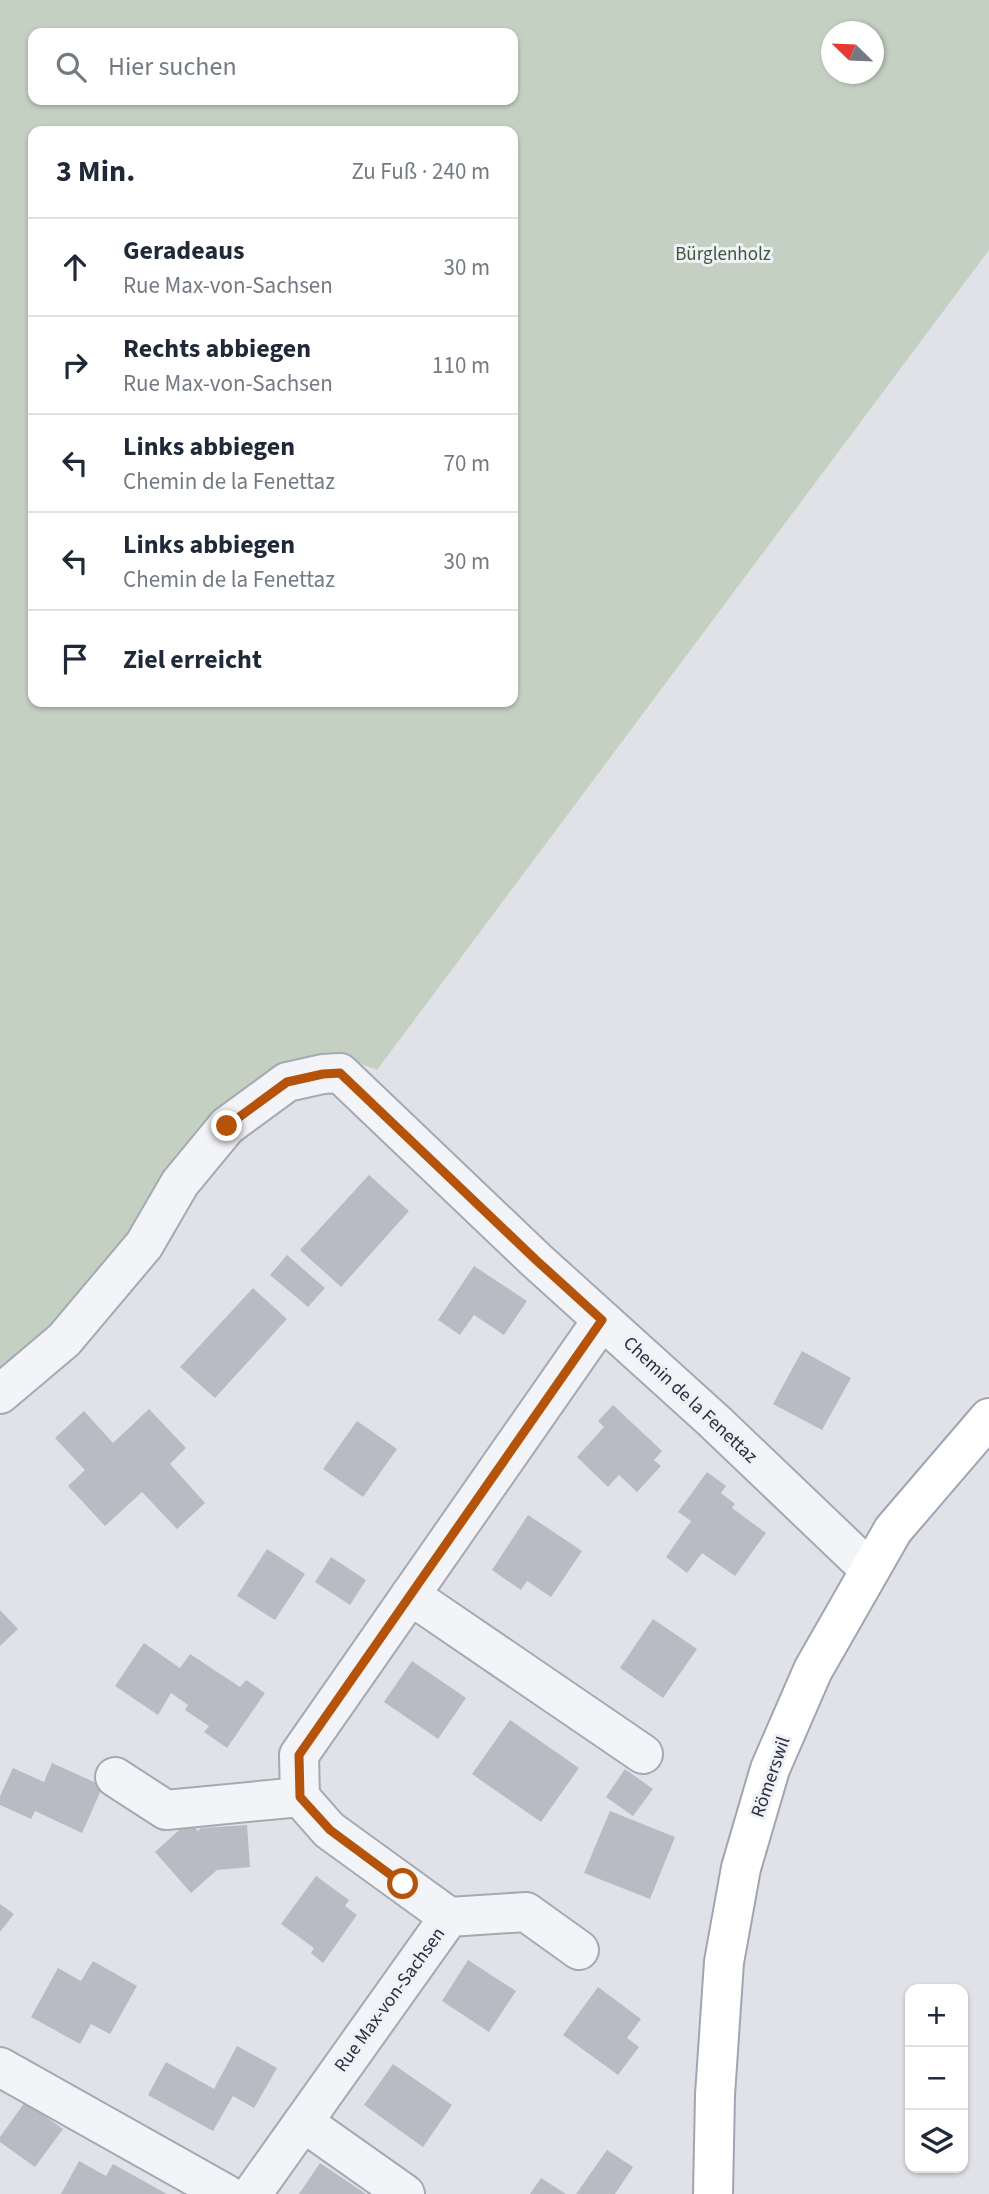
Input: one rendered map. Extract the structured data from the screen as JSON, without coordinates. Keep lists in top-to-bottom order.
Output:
{
  "streets": {
    "main road": ["Römerswil"],
    "street": ["Chemin de la Fenettaz", "Rue Max-von-Sachsen"]
  },
  "crossings": [
    ["Chemin de la Fenettaz", "Römerswil"]
  ],
  "parks": ["Bürglenholz"],
  "north": "top left",
  "page": {
    "search": "Hier suchen",
    "heading": ["3 Min.", "Zu Fuß · 240 m"],
    "list": [
      ["Geradeaus", "Rue Max-von-Sachsen", "30 m"],
      ["Rechts abbiegen", "Rue Max-von-Sachsen", "110 m"],
      ["Links abbiegen", "Chemin de la Fenettaz", "70 m"],
      ["Links abbiegen", "Chemin de la Fenettaz", "30 m"],
      "Ziel erreicht"
    ],
    "map_buttons": ["+", "−"]
  }
}
